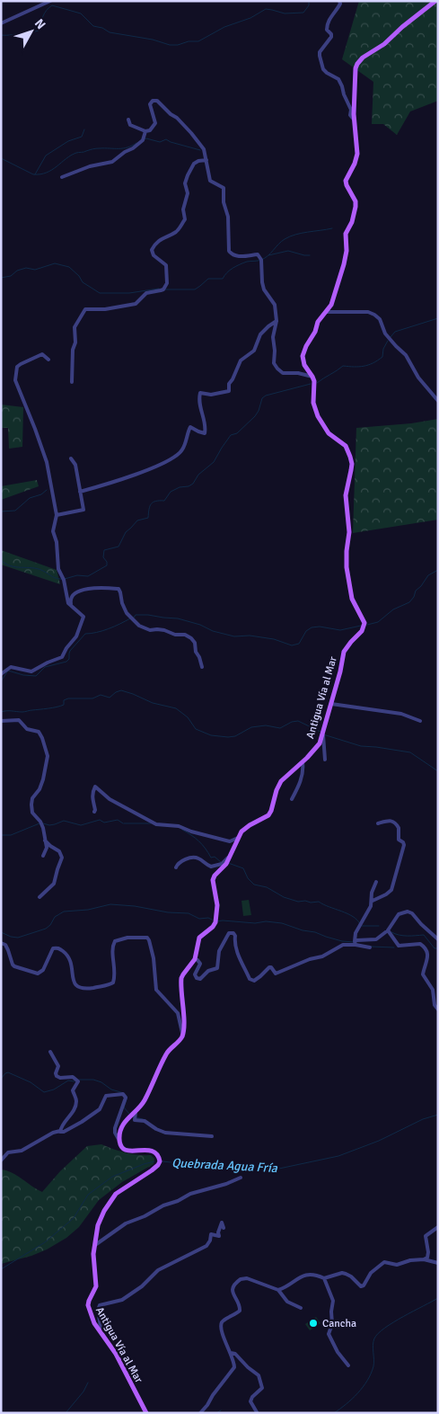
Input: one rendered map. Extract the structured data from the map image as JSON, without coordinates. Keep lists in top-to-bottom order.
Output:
{
  "streets": {
    "main road": ["Antigua Vía al Mar"]
  },
  "water": ["Quebrada Agua Fría"],
  "places": ["Cancha"],
  "north": "top right"
}
